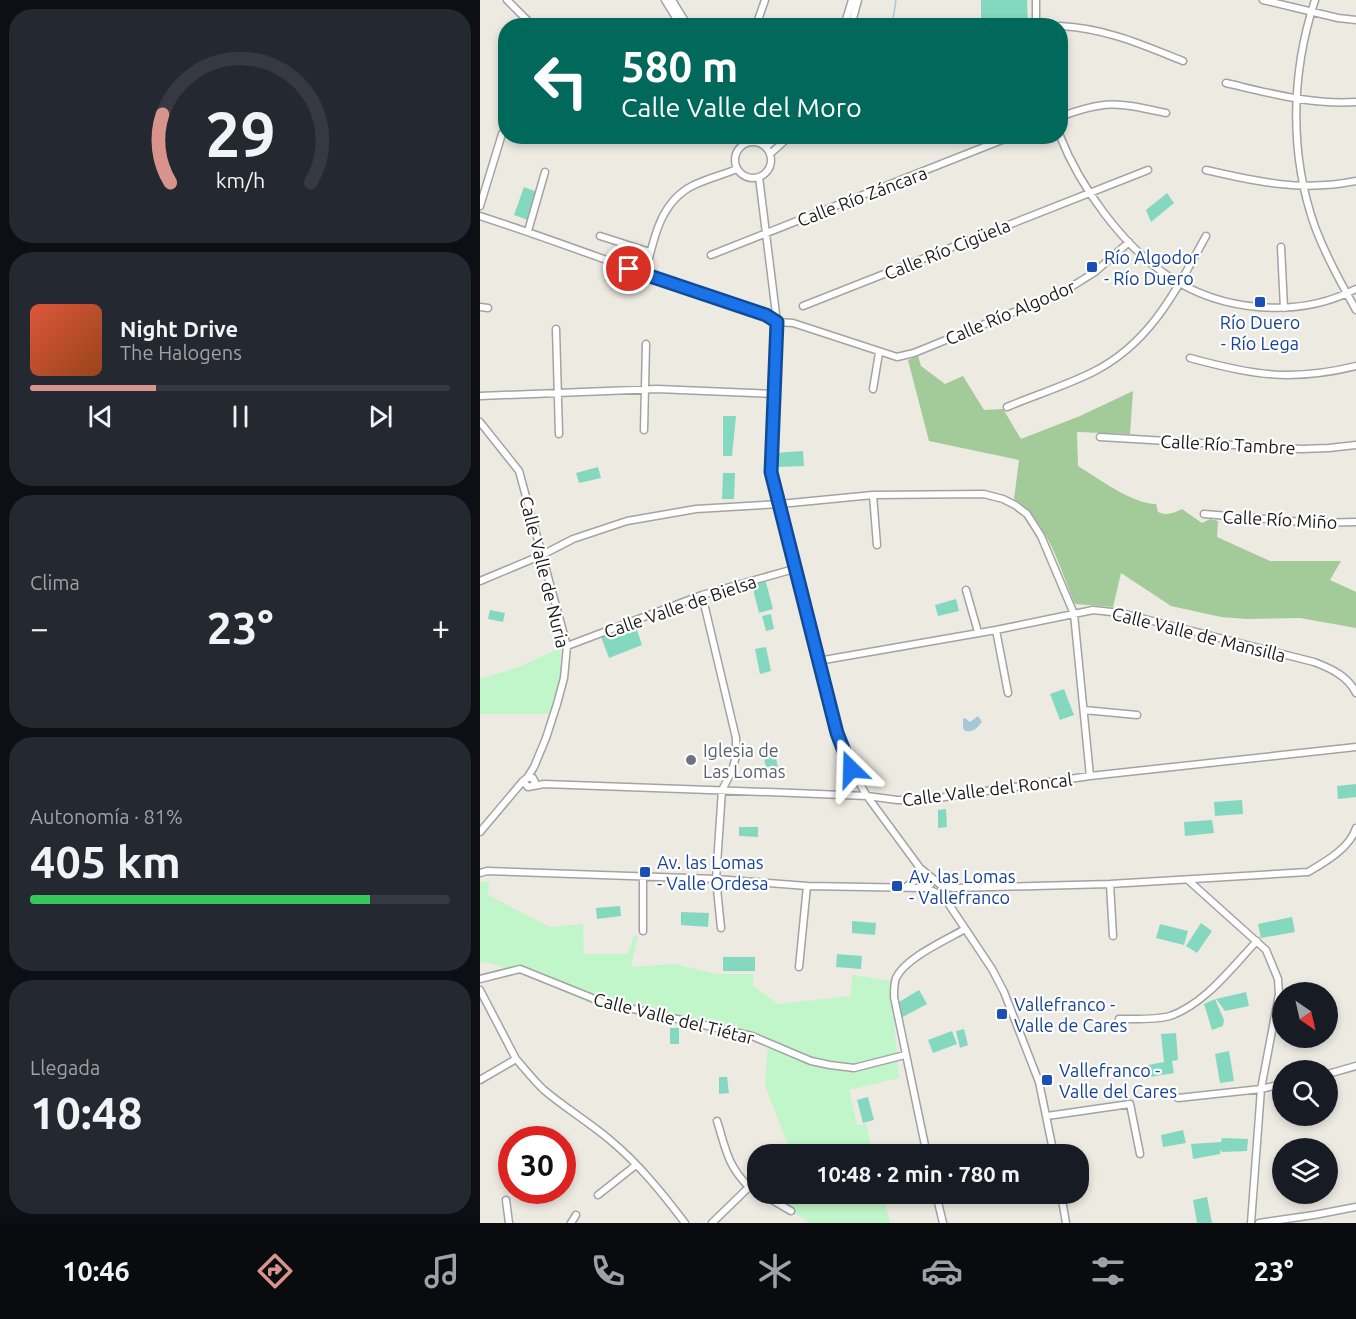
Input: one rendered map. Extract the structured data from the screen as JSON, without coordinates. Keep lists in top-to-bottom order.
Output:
{
  "streets": {
    "street": [
      "Calle Río Záncara",
      "Calle Río Cigüela",
      "Calle Río Algodor",
      "Calle Río Tambre",
      "Calle Río Miño",
      "Calle Valle de Nuria",
      "Calle Valle de Bielsa",
      "Calle Valle de Mansilla",
      "Calle Valle del Roncal",
      "Calle Valle del Tiétar"
    ]
  },
  "crossings": [
    ["Calle Valle de Nuria", "Calle Valle de Bielsa"],
    ["Calle Valle de Nuria", "Calle Valle del Roncal"]
  ],
  "places": {
    "transit": [
      "Río Algodor - Río Duero",
      "Río Duero - Río Lega",
      "Av. las Lomas - Valle Ordesa",
      "Av. las Lomas - Vallefranco",
      "Vallefranco - Valle de Cares",
      "Vallefranco - Valle del Cares"
    ],
    "other": ["Iglesia de Las Lomas"]
  },
  "north": "bottom right",
  "page": {
    "turn": ["580 m", "Calle Valle del Moro"],
    "song": ["Night Drive", "The Halogens"],
    "tile": [
      "Clima",
      ["Autonomía · 81%", "405 km"],
      ["Llegada", "10:48"]
    ],
    "heat": ["−", "23°", "+"],
    "limit": "30",
    "trip": "10:48 · 2 min · 780 m",
    "tabs": ["10:46", "23°"],
    "gauge": ["29", "km/h"]
  }
}
